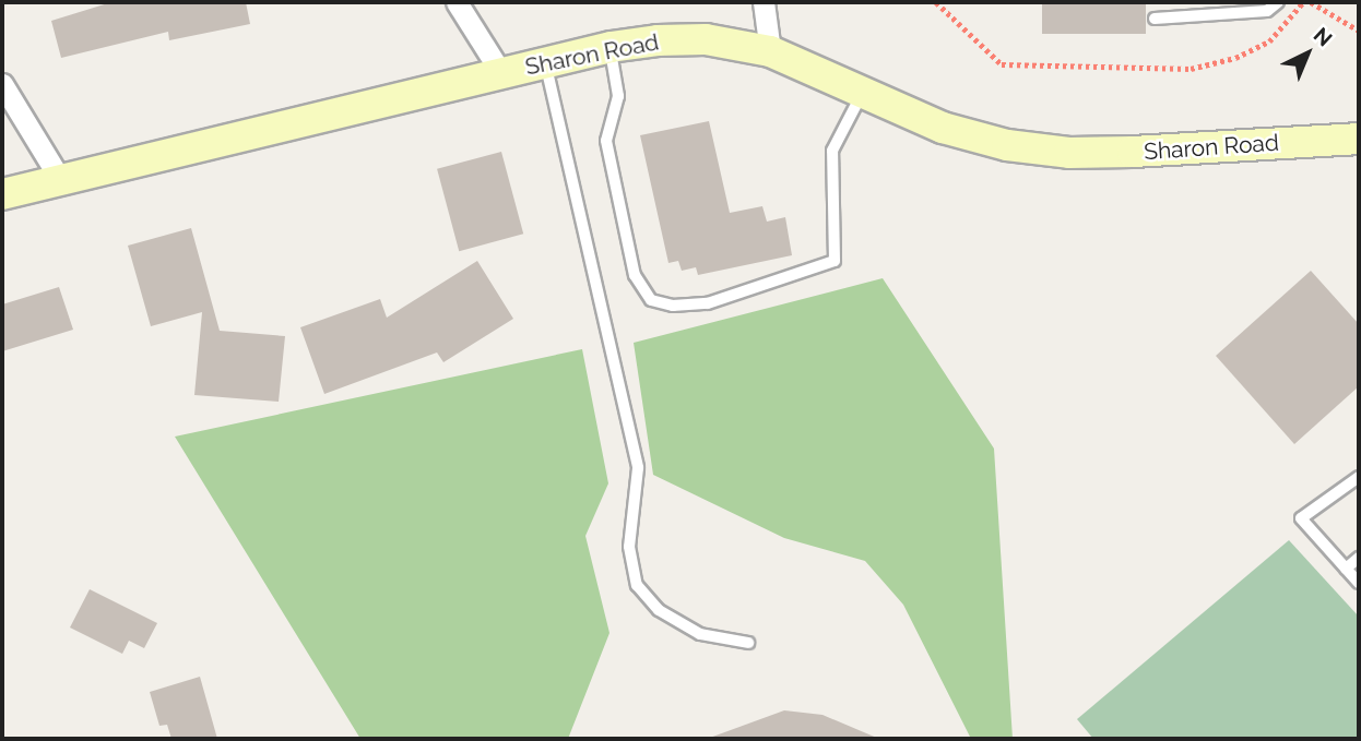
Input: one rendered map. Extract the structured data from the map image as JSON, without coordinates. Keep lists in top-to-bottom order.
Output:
{
  "streets": {
    "main road": ["Sharon Road"]
  },
  "north": "top right"
}
